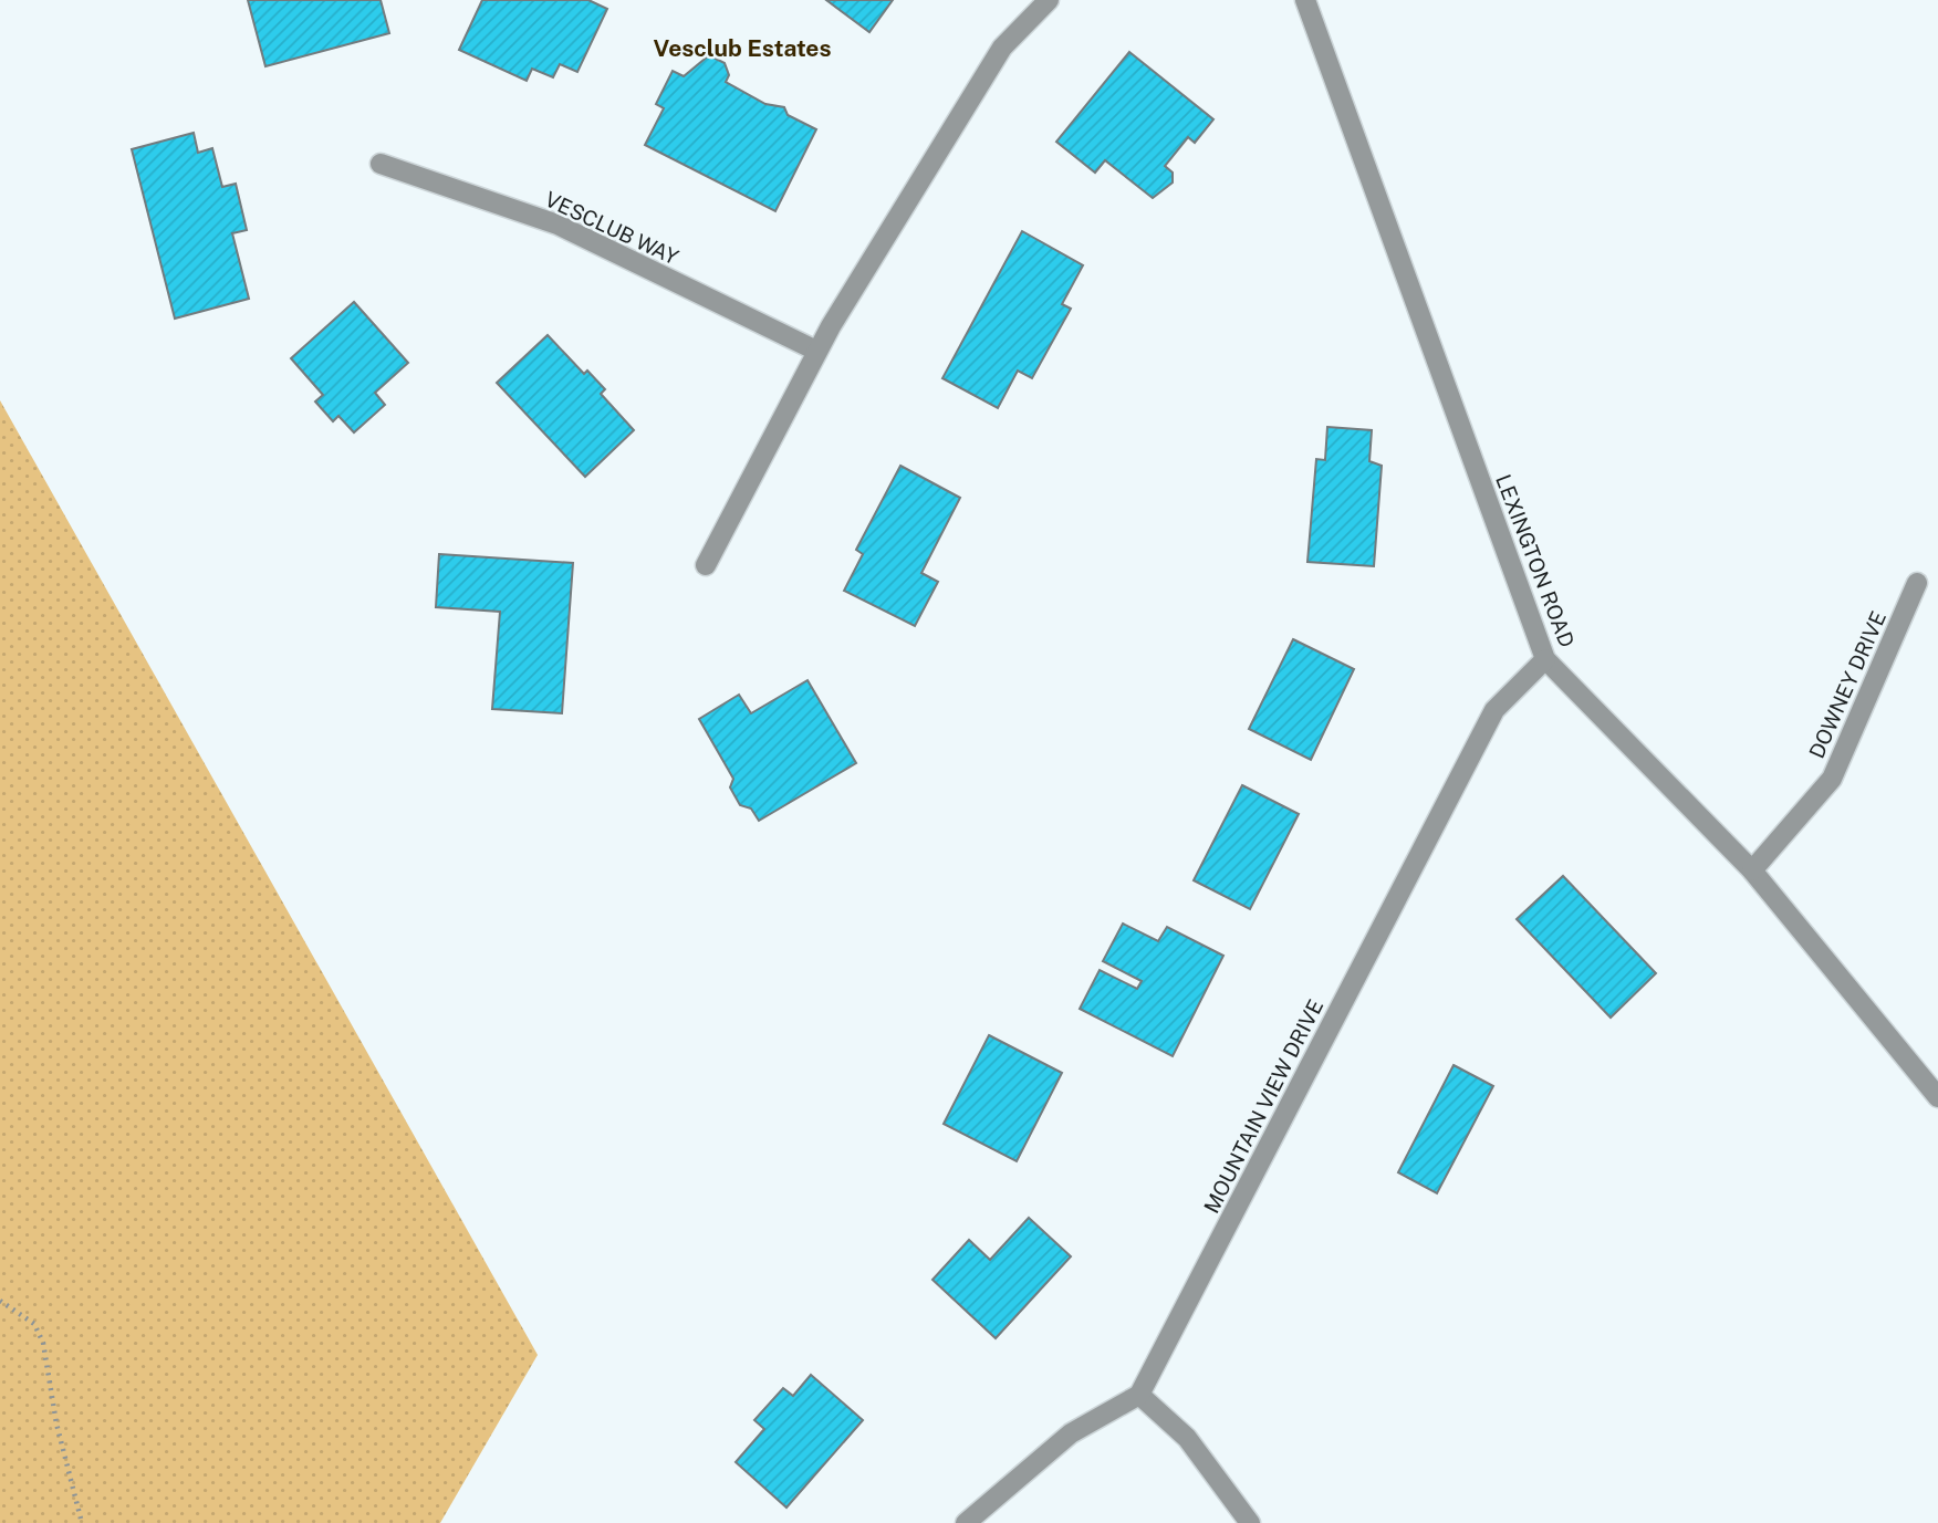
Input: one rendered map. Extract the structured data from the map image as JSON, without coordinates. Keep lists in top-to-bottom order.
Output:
{
  "streets": {
    "street": [
      "VESCLUB WAY",
      "LEXINGTON ROAD",
      "DOWNEY DRIVE",
      "MOUNTAIN VIEW DRIVE"
    ]
  },
  "crossings": [
    ["LEXINGTON ROAD", "DOWNEY DRIVE"],
    ["LEXINGTON ROAD", "MOUNTAIN VIEW DRIVE"]
  ],
  "districts": ["Vesclub Estates"]
}
